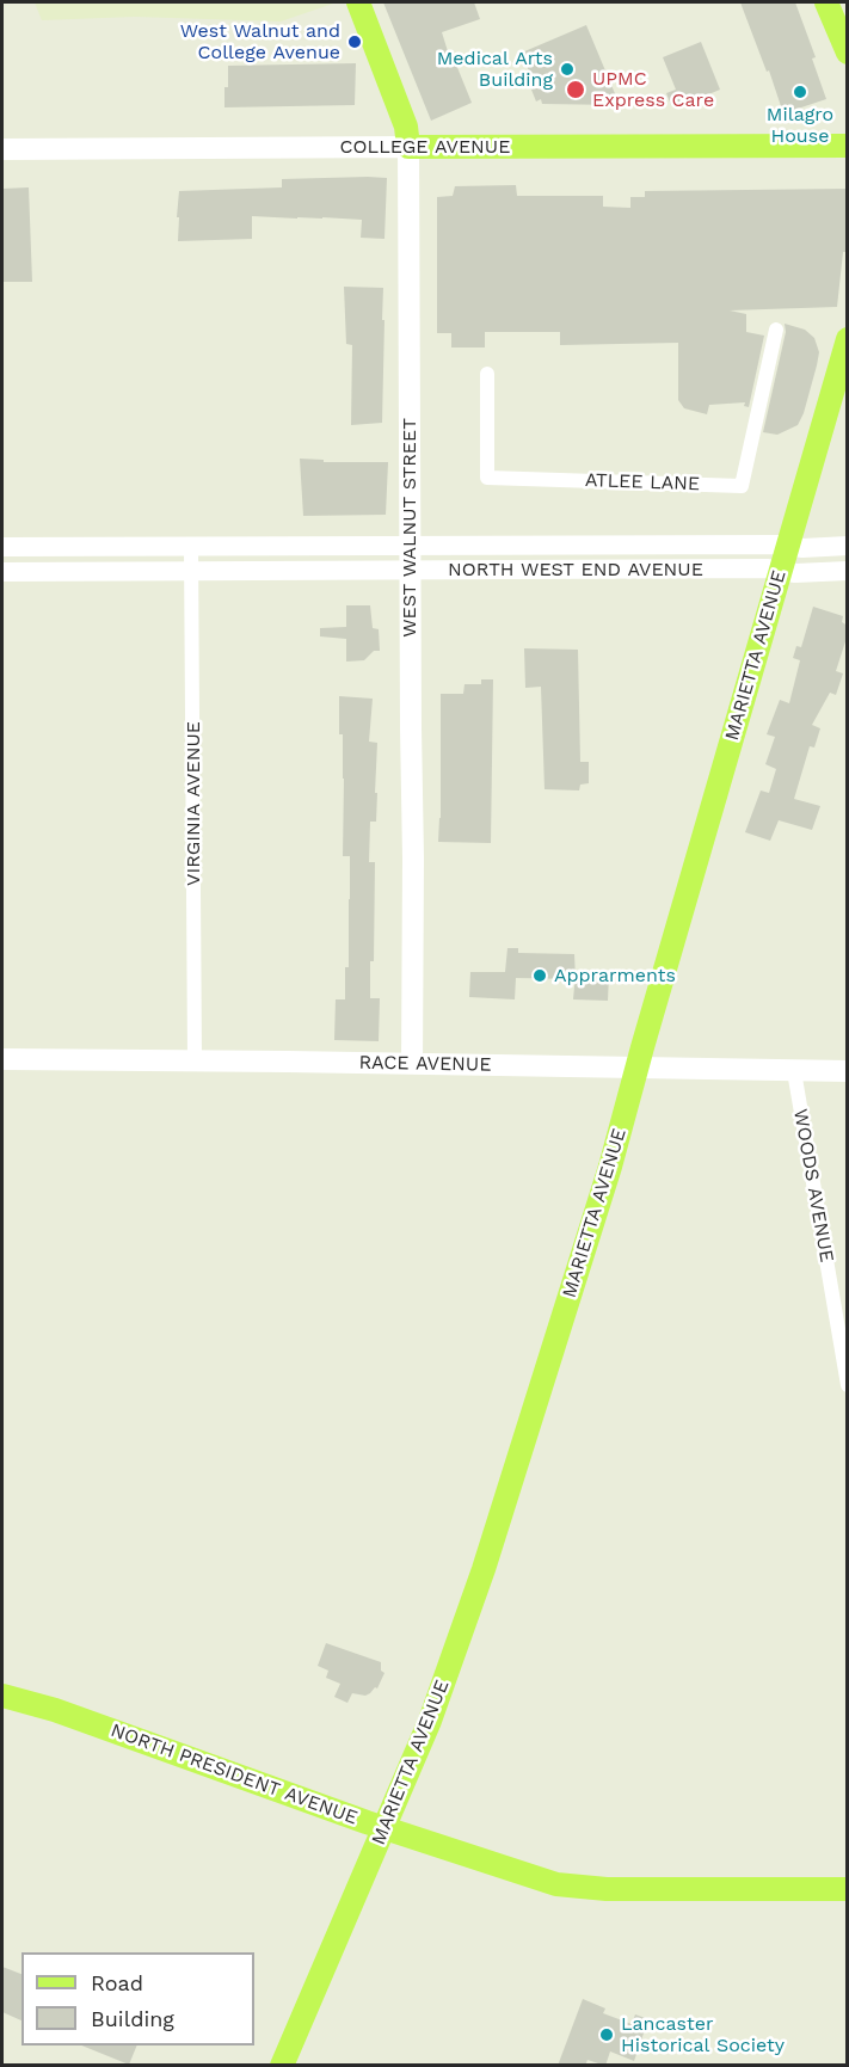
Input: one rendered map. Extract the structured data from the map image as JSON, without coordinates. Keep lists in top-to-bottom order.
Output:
{
  "streets": {
    "main road": [
      "COLLEGE AVENUE",
      "WEST WALNUT STREET",
      "MARIETTA AVENUE",
      "RACE AVENUE",
      "NORTH PRESIDENT AVENUE"
    ],
    "street": [
      "ATLEE LANE",
      "NORTH WEST END AVENUE",
      "VIRGINIA AVENUE",
      "WOODS AVENUE"
    ]
  },
  "crossings": [
    ["COLLEGE AVENUE", "WEST WALNUT STREET"],
    ["WEST WALNUT STREET", "NORTH WEST END AVENUE"],
    ["WEST WALNUT STREET", "RACE AVENUE"],
    ["NORTH WEST END AVENUE", "MARIETTA AVENUE"],
    ["NORTH WEST END AVENUE", "VIRGINIA AVENUE"],
    ["MARIETTA AVENUE", "RACE AVENUE"],
    ["MARIETTA AVENUE", "NORTH PRESIDENT AVENUE"],
    ["VIRGINIA AVENUE", "RACE AVENUE"],
    ["RACE AVENUE", "WOODS AVENUE"]
  ],
  "places": [
    "West Walnut and College Avenue",
    "Medical Arts Building",
    "UPMC Express Care",
    "Milagro House",
    "Apprarments",
    "Lancaster Historical Society"
  ],
  "legend": ["Road", "Building"]
}
